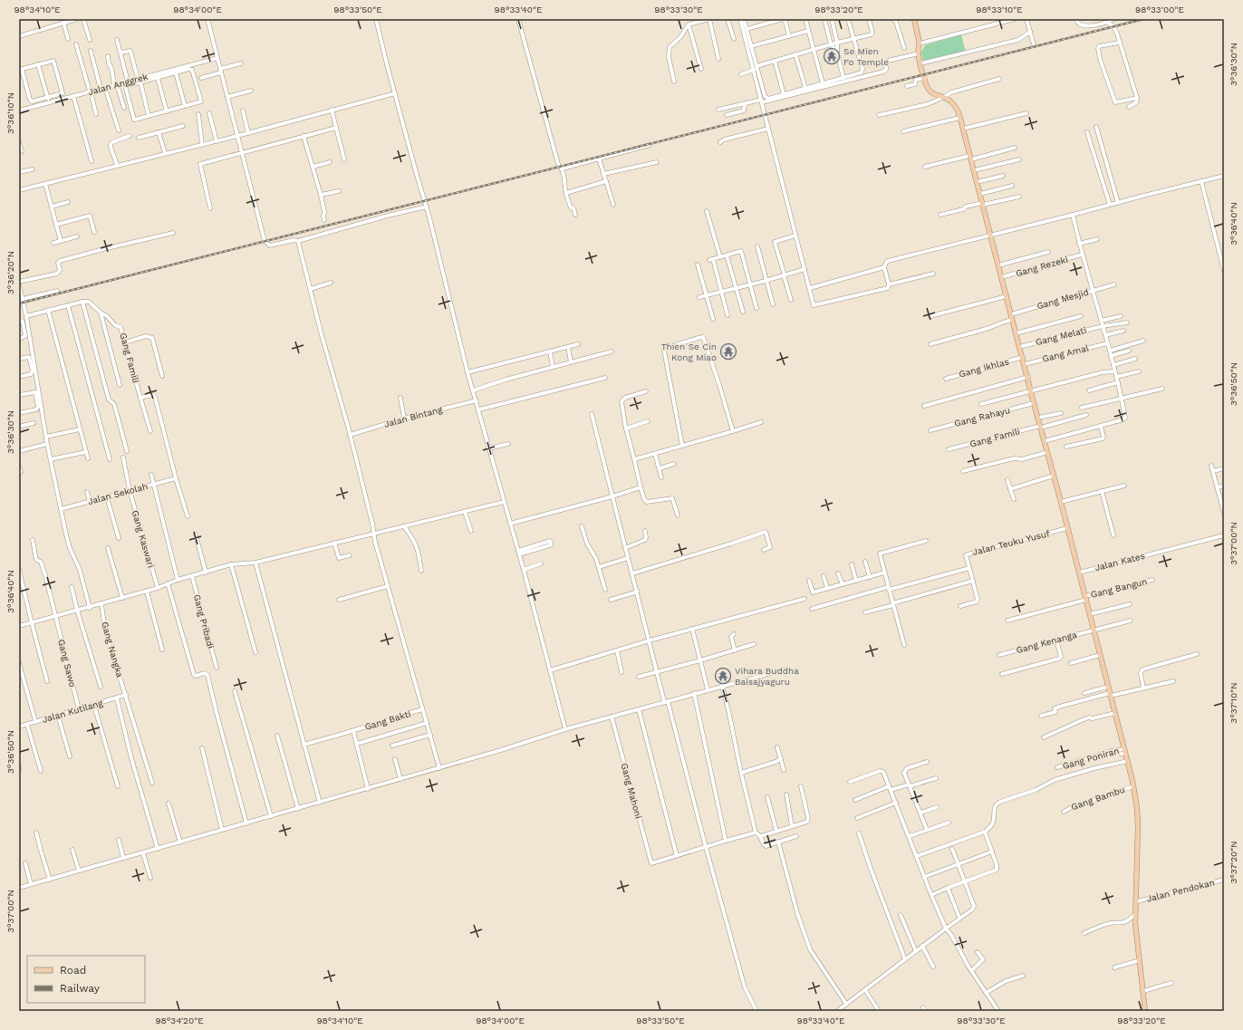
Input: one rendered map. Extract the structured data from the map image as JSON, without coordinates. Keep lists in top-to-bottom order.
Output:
{
  "streets": {
    "street": [
      "Jalan Anggrek",
      "Gang Rezeki",
      "Gang Mesjid",
      "Gang Melati",
      "Gang Amal",
      "Gang Famili",
      "Gang Ikhlas",
      "Jalan Bintang",
      "Gang Rahayu",
      "Jalan Sekolah",
      "Gang Kaswari",
      "Jalan Teuku Yusuf",
      "Jalan Kates",
      "Gang Bangun",
      "Gang Pribadi",
      "Gang Kenanga",
      "Gang Nangka",
      "Gang Sawo",
      "Jalan Kutilang",
      "Gang Bakti",
      "Gang Poniran",
      "Gang Mahoni",
      "Gang Bambu",
      "Jalan Pendokan"
    ]
  },
  "crossings": [
    ["Jalan Sekolah", "Gang Kaswari"],
    ["Gang Nangka", "Jalan Kutilang"],
    ["Gang Sawo", "Jalan Kutilang"]
  ],
  "places": {
    "temple": ["Se Mien Fo Temple", "Thien Se Cin Kong Miao", "Vihara Buddha Baisajyaguru"]
  },
  "legend": ["Road", "Railway"],
  "coordinates": [
    "98°34'10\"E",
    "98°34'00\"E",
    "98°33'50\"E",
    "98°33'40\"E",
    "98°33'30\"E",
    "98°33'20\"E",
    "98°33'10\"E",
    "98°33'00\"E",
    "3°36'30\"N",
    "3°36'10\"N",
    "3°36'40\"N",
    "3°36'20\"N",
    "3°36'50\"N",
    "3°37'00\"N",
    "3°37'10\"N",
    "3°37'20\"N",
    "98°34'20\"E"
  ]
}
